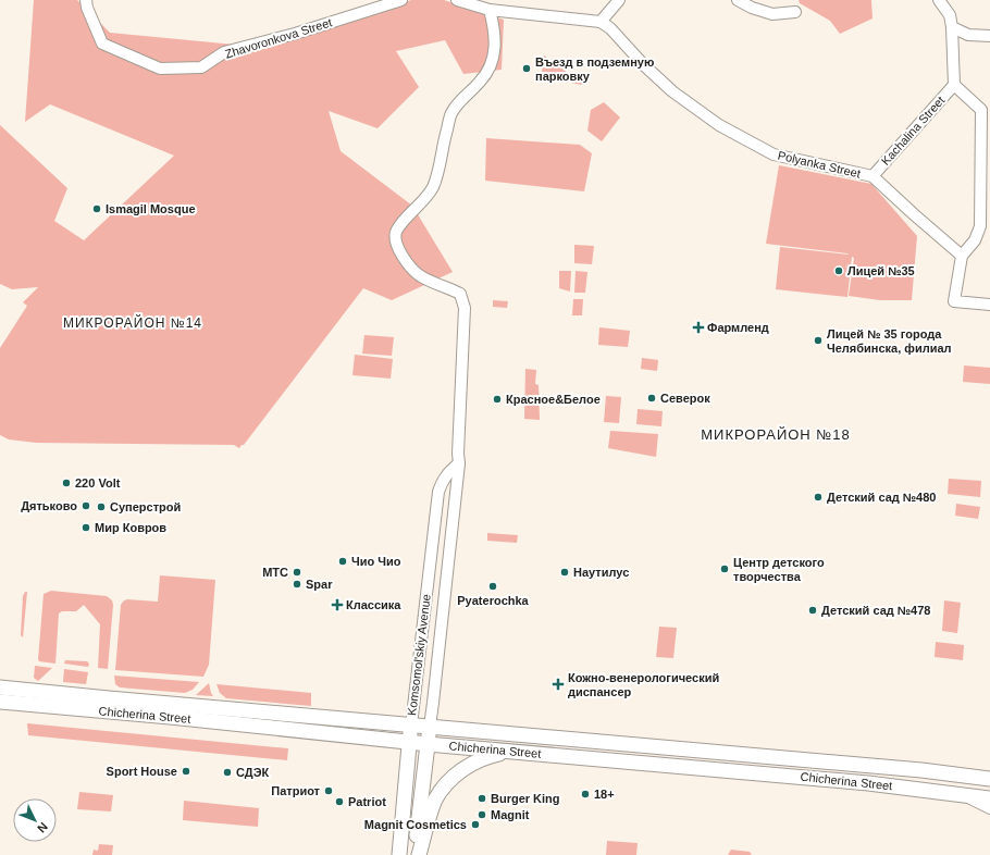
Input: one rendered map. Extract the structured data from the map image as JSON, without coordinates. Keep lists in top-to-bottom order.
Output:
{
  "streets": {
    "main road": ["Komsomol'skiy Avenue", "Chicherina Street"],
    "street": ["Zhavoronkova Street", "Kachalina Street", "Polyanka Street"]
  },
  "crossings": [
    ["Kachalina Street", "Polyanka Street"],
    ["Komsomol'skiy Avenue", "Chicherina Street"]
  ],
  "districts": ["МИКРОРАЙОН №14", "МИКРОРАЙОН №18"],
  "places": {
    "other": [
      "Въезд в подземную парковку",
      "Ismagil Mosque",
      "Лицей №35",
      "Лицей № 35 города Челябинска, филиал",
      "Северок",
      "Красное&Белое",
      "220 Volt",
      "Детский сад №480",
      "Дятьково",
      "Суперстрой",
      "Мир Ковров",
      "Чио Чио",
      "Центр детского творчества",
      "МТС",
      "Наутилус",
      "Spar",
      "Pyaterochka",
      "Детский сад №478",
      "Sport House",
      "СДЭК",
      "Патриот",
      "18+",
      "Burger King",
      "Patriot",
      "Magnit",
      "Magnit Cosmetics"
    ],
    "health": ["Фармленд", "Классика", "Кожно-венерологический диспансер"]
  },
  "north": "bottom right"
}
